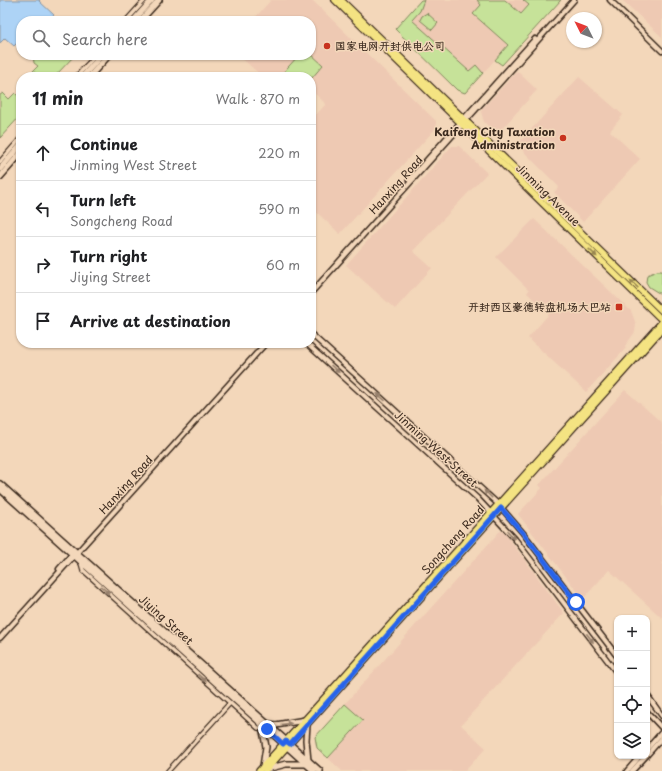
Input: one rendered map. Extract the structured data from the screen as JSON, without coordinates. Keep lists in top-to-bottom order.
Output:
{
  "streets": {
    "main road": ["Jinming Avenue", "Songcheng Road", "Jiying Street"],
    "street": ["Hanxing Road", "Jinming West Street"]
  },
  "crossings": [
    ["Hanxing Road", "Jinming Avenue"],
    ["Hanxing Road", "Jiying Street"],
    ["Jinming Avenue", "Songcheng Road"],
    ["Jinming West Street", "Songcheng Road"],
    ["Songcheng Road", "Jiying Street"]
  ],
  "places": {
    "other": ["国家电网开封供电公司", "Kaifeng City Taxation Administration"],
    "transit": ["开封西区豪德转盘机场大巴站"]
  },
  "north": "top left",
  "page": {
    "search": "Search here",
    "heading": ["11 min", "Walk · 870 m"],
    "list": [
      ["Continue", "Jinming West Street", "220 m"],
      ["Turn left", "Songcheng Road", "590 m"],
      ["Turn right", "Jiying Street", "60 m"],
      "Arrive at destination"
    ],
    "map_buttons": ["+", "−"]
  }
}
